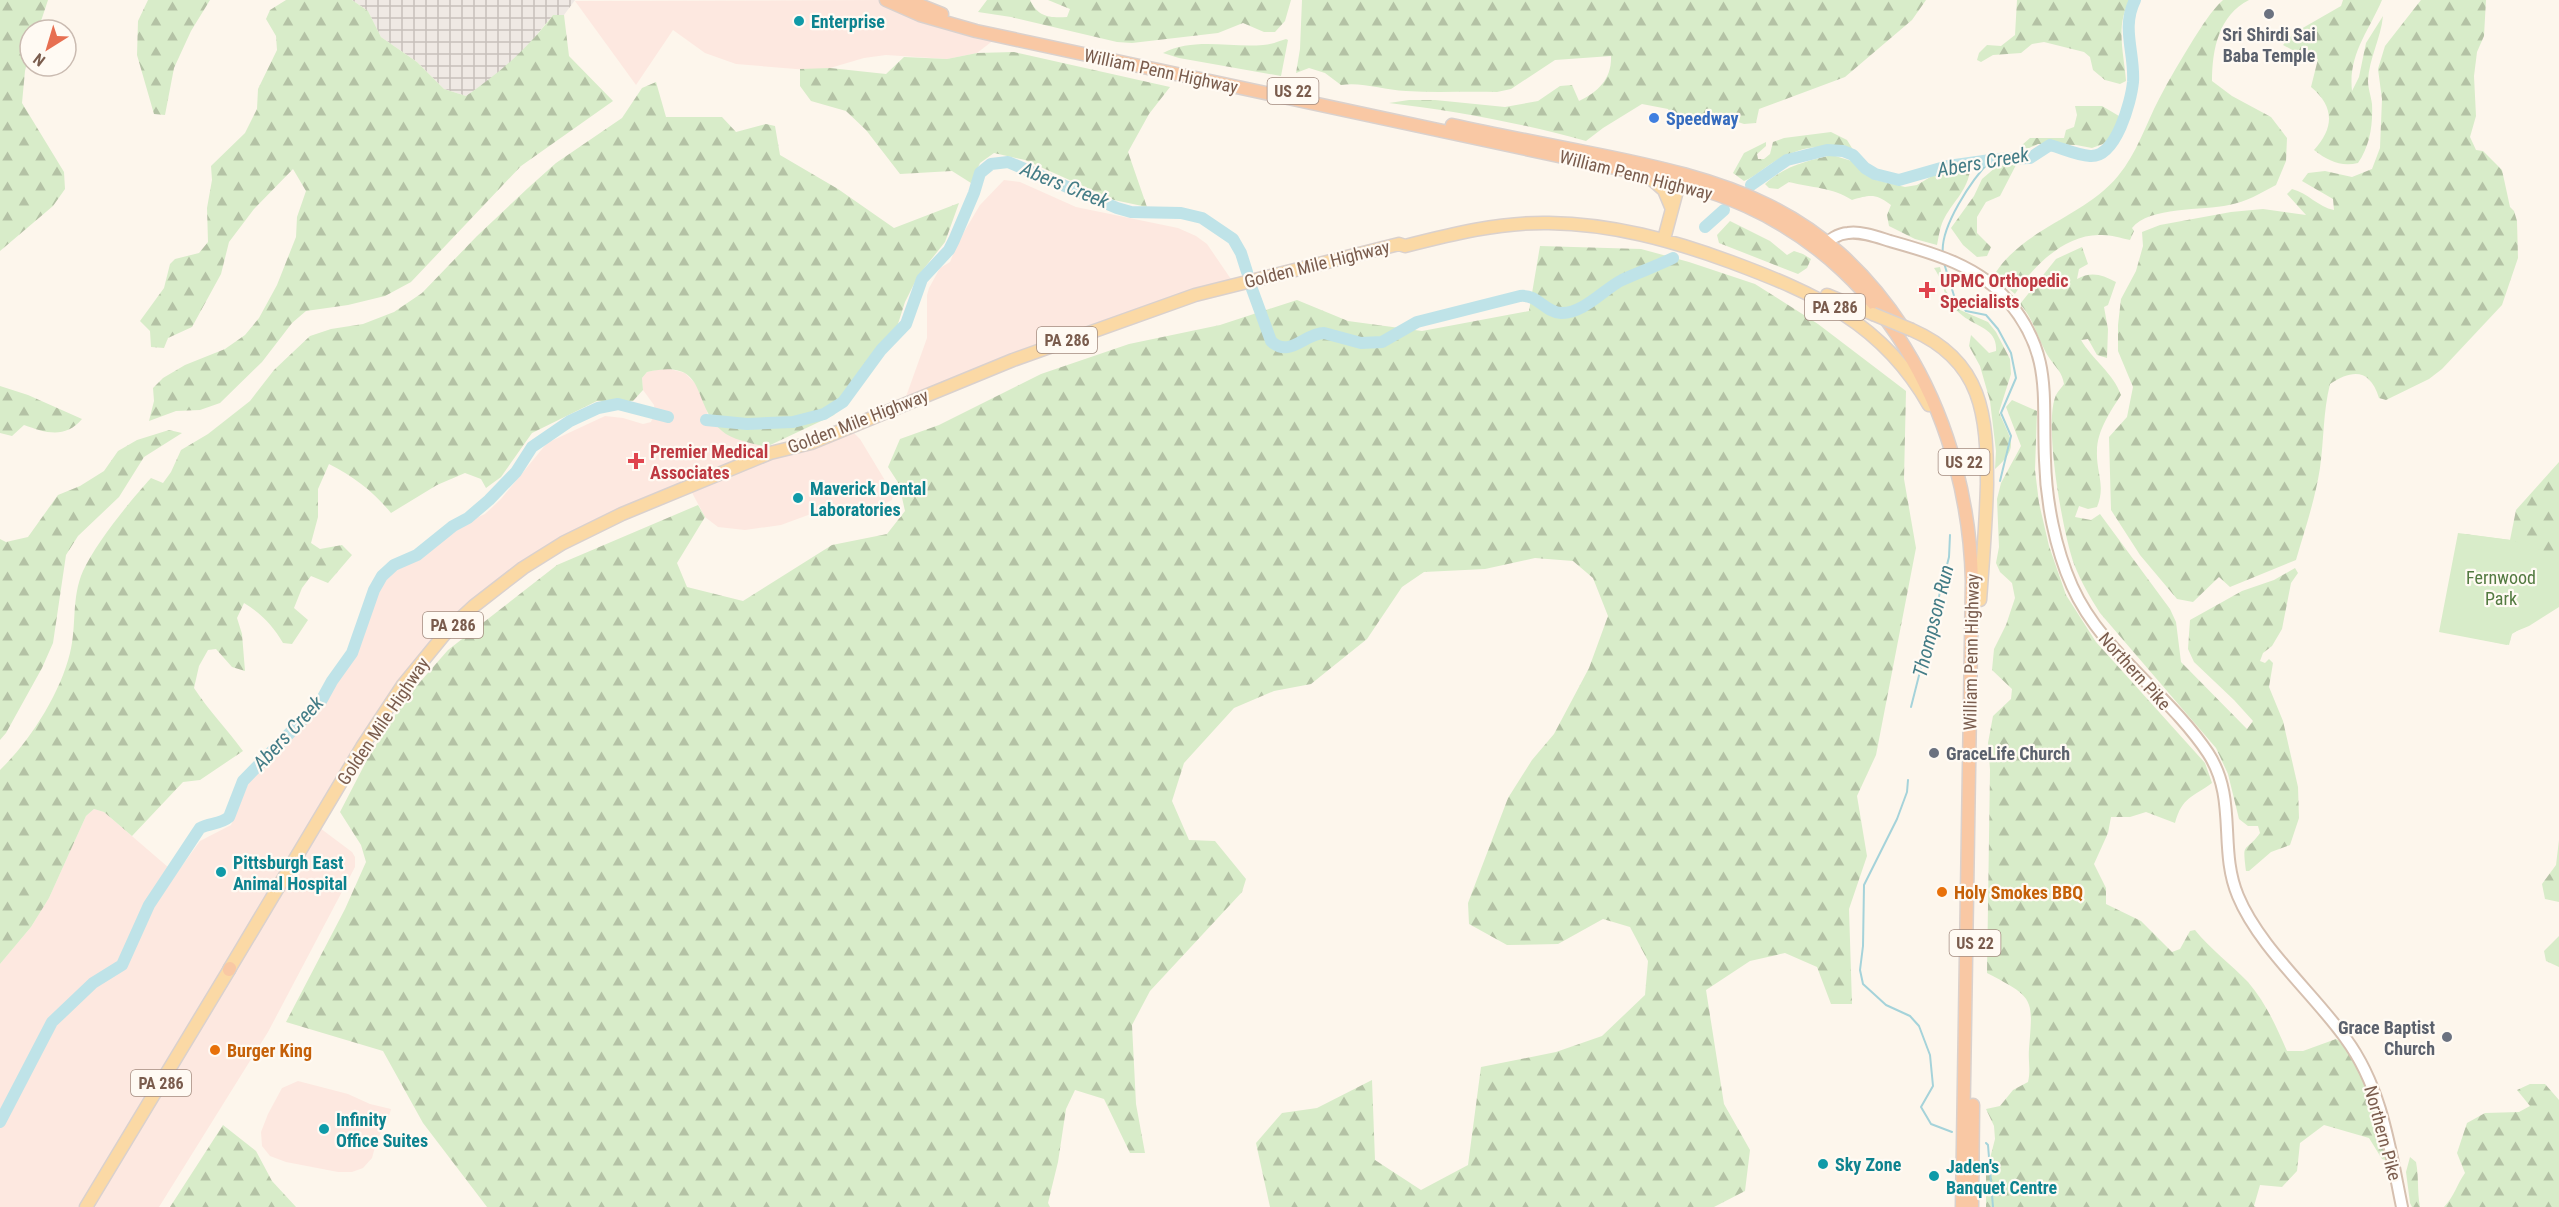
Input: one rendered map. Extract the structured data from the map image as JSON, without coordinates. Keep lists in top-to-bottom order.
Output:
{
  "streets": {
    "highway": ["William Penn Highway", "US 22"],
    "main road": ["Golden Mile Highway", "PA 286", "Northern Pike"]
  },
  "crossings": [
    ["William Penn Highway", "Golden Mile Highway"],
    ["William Penn Highway", "Northern Pike"]
  ],
  "water": ["Abers Creek", "Thompson Run"],
  "parks": ["Fernwood Park"],
  "places": {
    "other": [
      "Sri Shirdi Sai Baba Temple",
      "Enterprise",
      "Speedway",
      "Maverick Dental Laboratories",
      "GraceLife Church",
      "Pittsburgh East Animal Hospital",
      "Holy Smokes BBQ",
      "Grace Baptist Church",
      "Burger King",
      "Infinity Office Suites",
      "Sky Zone",
      "Jaden's Banquet Centre"
    ],
    "health": ["UPMC Orthopedic Specialists", "Premier Medical Associates"]
  },
  "north": "bottom left"
}
